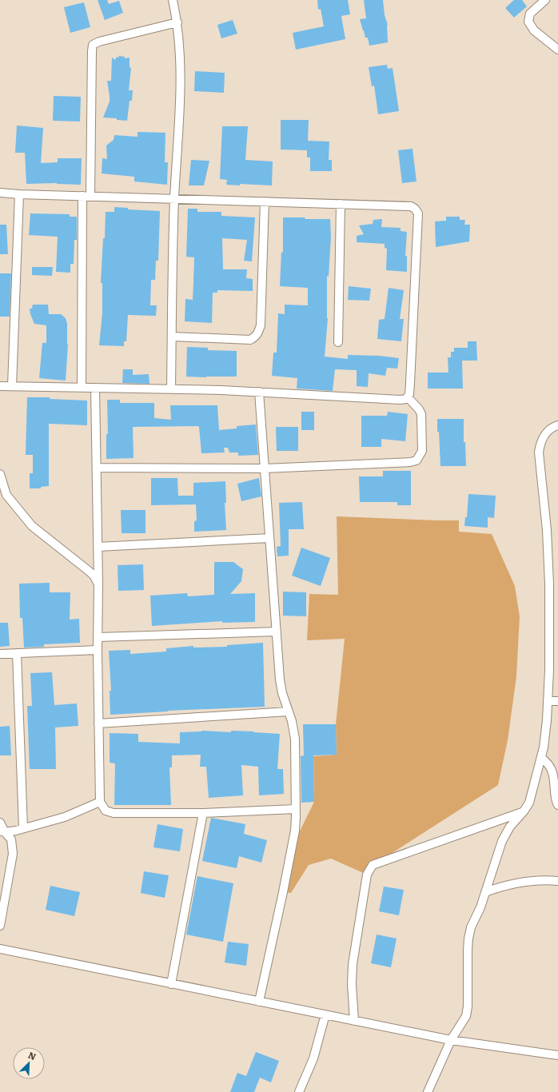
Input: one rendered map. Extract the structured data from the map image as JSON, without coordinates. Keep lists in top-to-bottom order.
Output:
{
  "north": "top right"
}
